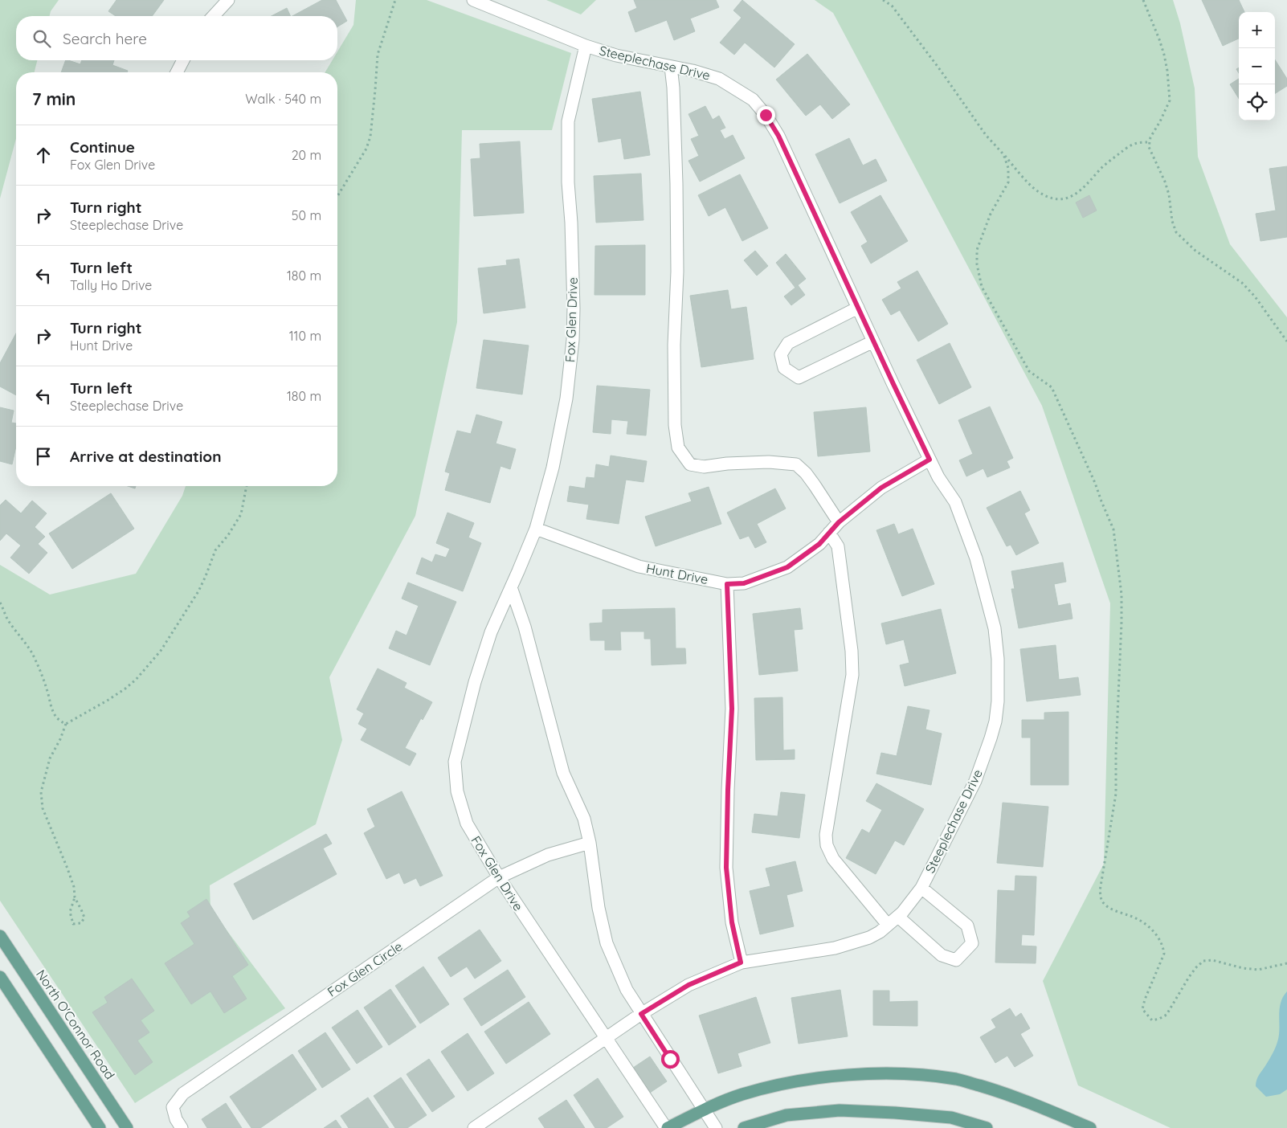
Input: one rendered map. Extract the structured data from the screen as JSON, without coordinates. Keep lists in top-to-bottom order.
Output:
{
  "streets": {
    "main road": ["North O'Connor Road"],
    "street": [
      "Steeplechase Drive",
      "Fox Glen Drive",
      "Hunt Drive",
      "Fox Glen Circle"
    ]
  },
  "crossings": [
    ["Steeplechase Drive", "Fox Glen Drive"],
    ["Steeplechase Drive", "Hunt Drive"],
    ["Fox Glen Drive", "Hunt Drive"],
    ["Fox Glen Drive", "Fox Glen Circle"]
  ],
  "page": {
    "map_buttons": ["+", "−"],
    "search": "Search here",
    "heading": ["7 min", "Walk · 540 m"],
    "list": [
      ["Continue", "Fox Glen Drive", "20 m"],
      ["Turn right", "Steeplechase Drive", "50 m"],
      ["Turn left", "Tally Ho Drive", "180 m"],
      ["Turn right", "Hunt Drive", "110 m"],
      ["Turn left", "Steeplechase Drive", "180 m"],
      "Arrive at destination"
    ]
  }
}
